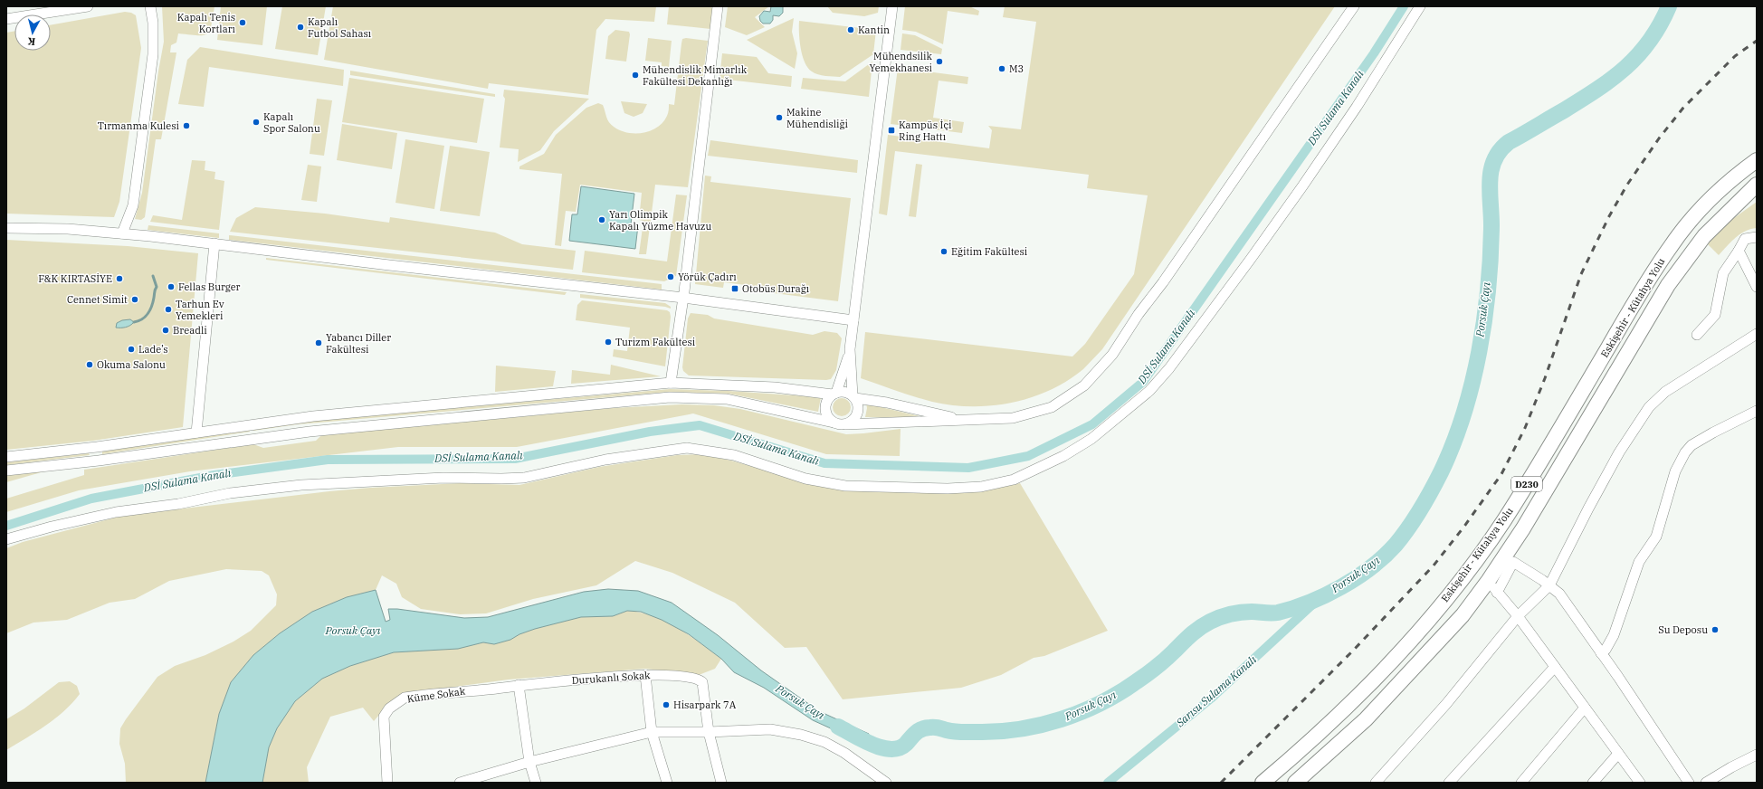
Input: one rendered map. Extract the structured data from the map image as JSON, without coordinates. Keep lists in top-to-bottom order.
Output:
{
  "streets": {
    "highway": ["Eskişehir - Kütahya Yolu", "D230"],
    "street": ["Durukanlı Sokak", "Küme Sokak"]
  },
  "crossings": [
    ["Durukanlı Sokak", "Küme Sokak"]
  ],
  "water": ["DSİ Sulama Kanalı", "Porsuk Çayı", "Sarısu Sulama Kanalı"],
  "places": {
    "other": [
      "Kapalı Tenis Kortları",
      "Kapalı Futbol Sahası",
      "Kantin",
      "Mühendsilik Yemekhanesi",
      "M3",
      "Mühendislik Mimarlık Fakültesi Dekanlığı",
      "Makine Mühendisliği",
      "Kapalı Spor Salonu",
      "Tırmanma Kulesi",
      "Yarı Olimpik Kapalı Yüzme Havuzu",
      "Eğitim Fakültesi",
      "Yörük Çadırı",
      "F&K KIRTASİYE",
      "Fellas Burger",
      "Cennet Simit",
      "Tarhun Ev Yemekleri",
      "Breadli",
      "Turizm Fakültesi",
      "Yabancı Diller Fakültesi",
      "Lade’s",
      "Okuma Salonu",
      "Su Deposu",
      "Hisarpark 7A"
    ],
    "transit": ["Kampüs İçi Ring Hattı", "Otobüs Durağı"]
  },
  "north": "bottom"
}
